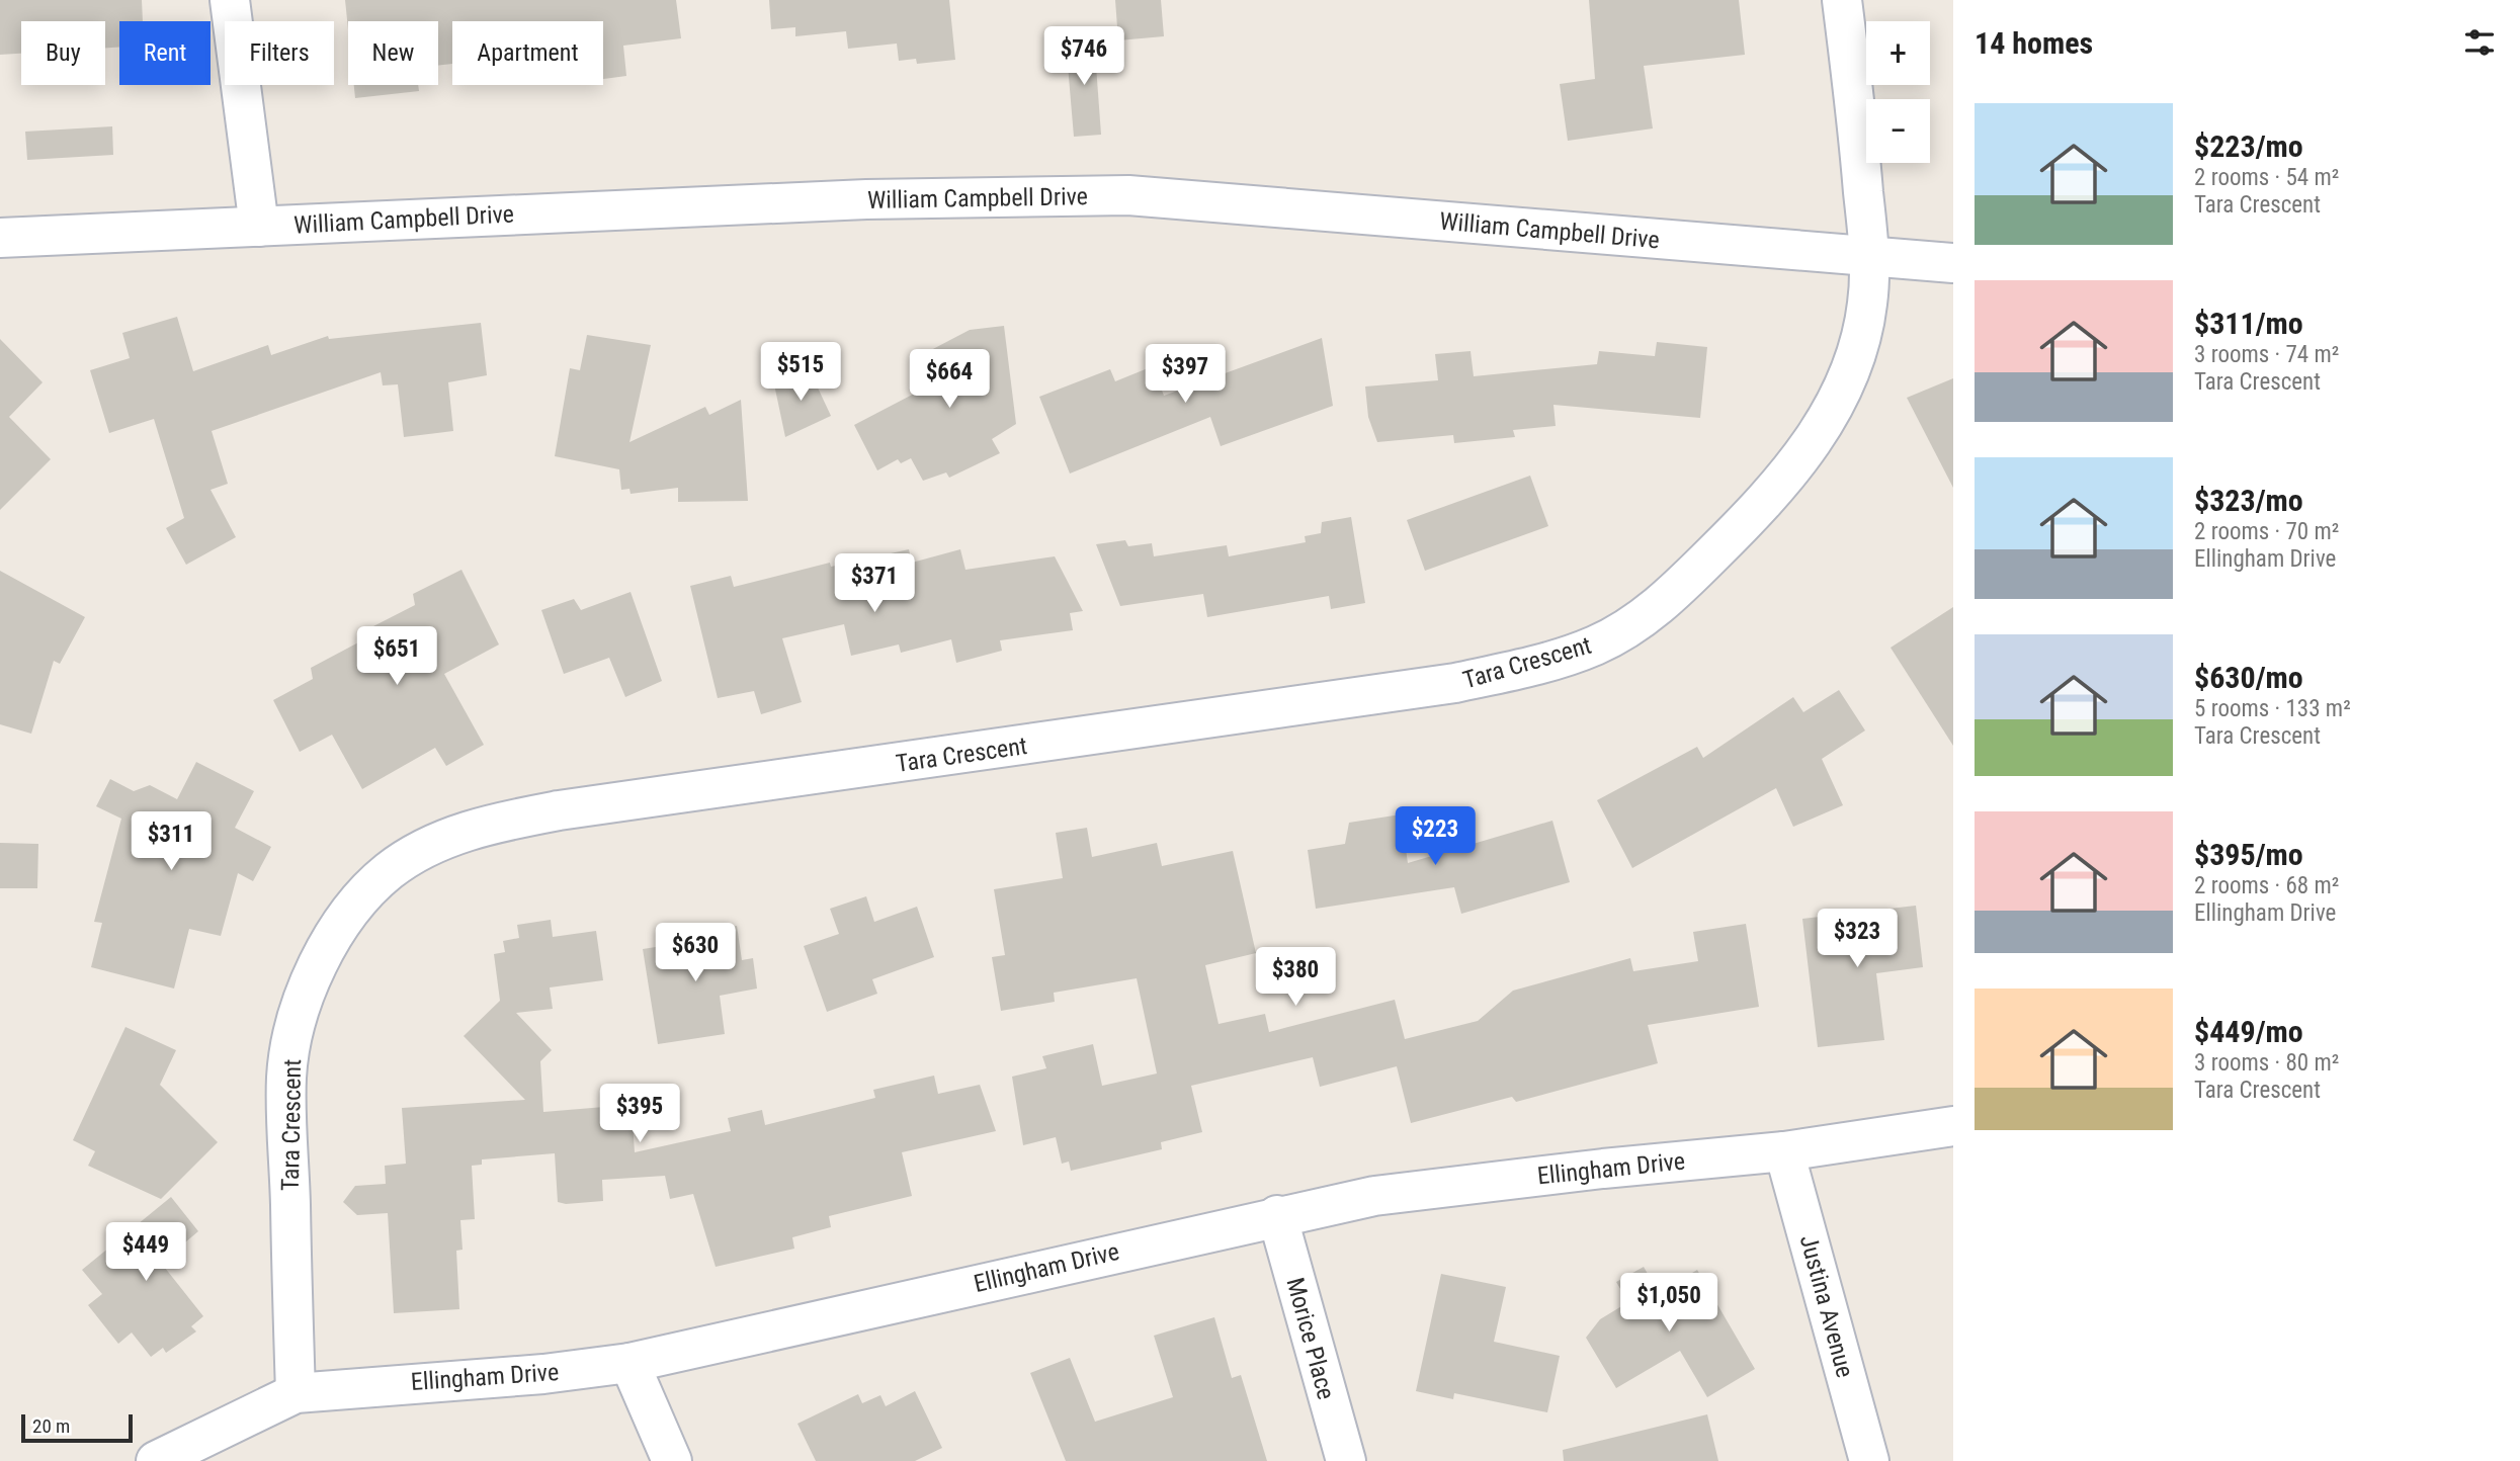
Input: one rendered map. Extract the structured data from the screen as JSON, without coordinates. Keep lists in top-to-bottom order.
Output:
{
  "streets": {
    "street": [
      "William Campbell Drive",
      "Tara Crescent",
      "Ellingham Drive",
      "Justina Avenue",
      "Morice Place"
    ]
  },
  "crossings": [
    ["William Campbell Drive", "Tara Crescent"],
    ["Tara Crescent", "Ellingham Drive"],
    ["Ellingham Drive", "Justina Avenue"],
    ["Ellingham Drive", "Morice Place"]
  ],
  "scale_bar": "20 m",
  "page": {
    "heading": "14 homes",
    "map_buttons": ["+", "−"],
    "chip": [
      "Buy",
      "Rent",
      "Filters",
      "New",
      "Apartment"
    ],
    "price": [
      "$746",
      "$515",
      "$397",
      "$664",
      "$371",
      "$651",
      "$223",
      "$311",
      "$323",
      "$630",
      "$380",
      "$395",
      "$449",
      "$1,050"
    ],
    "list": [
      {
        "name": "$223/mo",
        "note": "2 rooms · 54 m² · Tara Crescent"
      },
      {
        "name": "$311/mo",
        "note": "3 rooms · 74 m² · Tara Crescent"
      },
      {
        "name": "$323/mo",
        "note": "2 rooms · 70 m² · Ellingham Drive"
      },
      {
        "name": "$630/mo",
        "note": "5 rooms · 133 m² · Tara Crescent"
      },
      {
        "name": "$395/mo",
        "note": "2 rooms · 68 m² · Ellingham Drive"
      },
      {
        "name": "$449/mo",
        "note": "3 rooms · 80 m² · Tara Crescent"
      }
    ],
    "scale": "20 m"
  }
}
